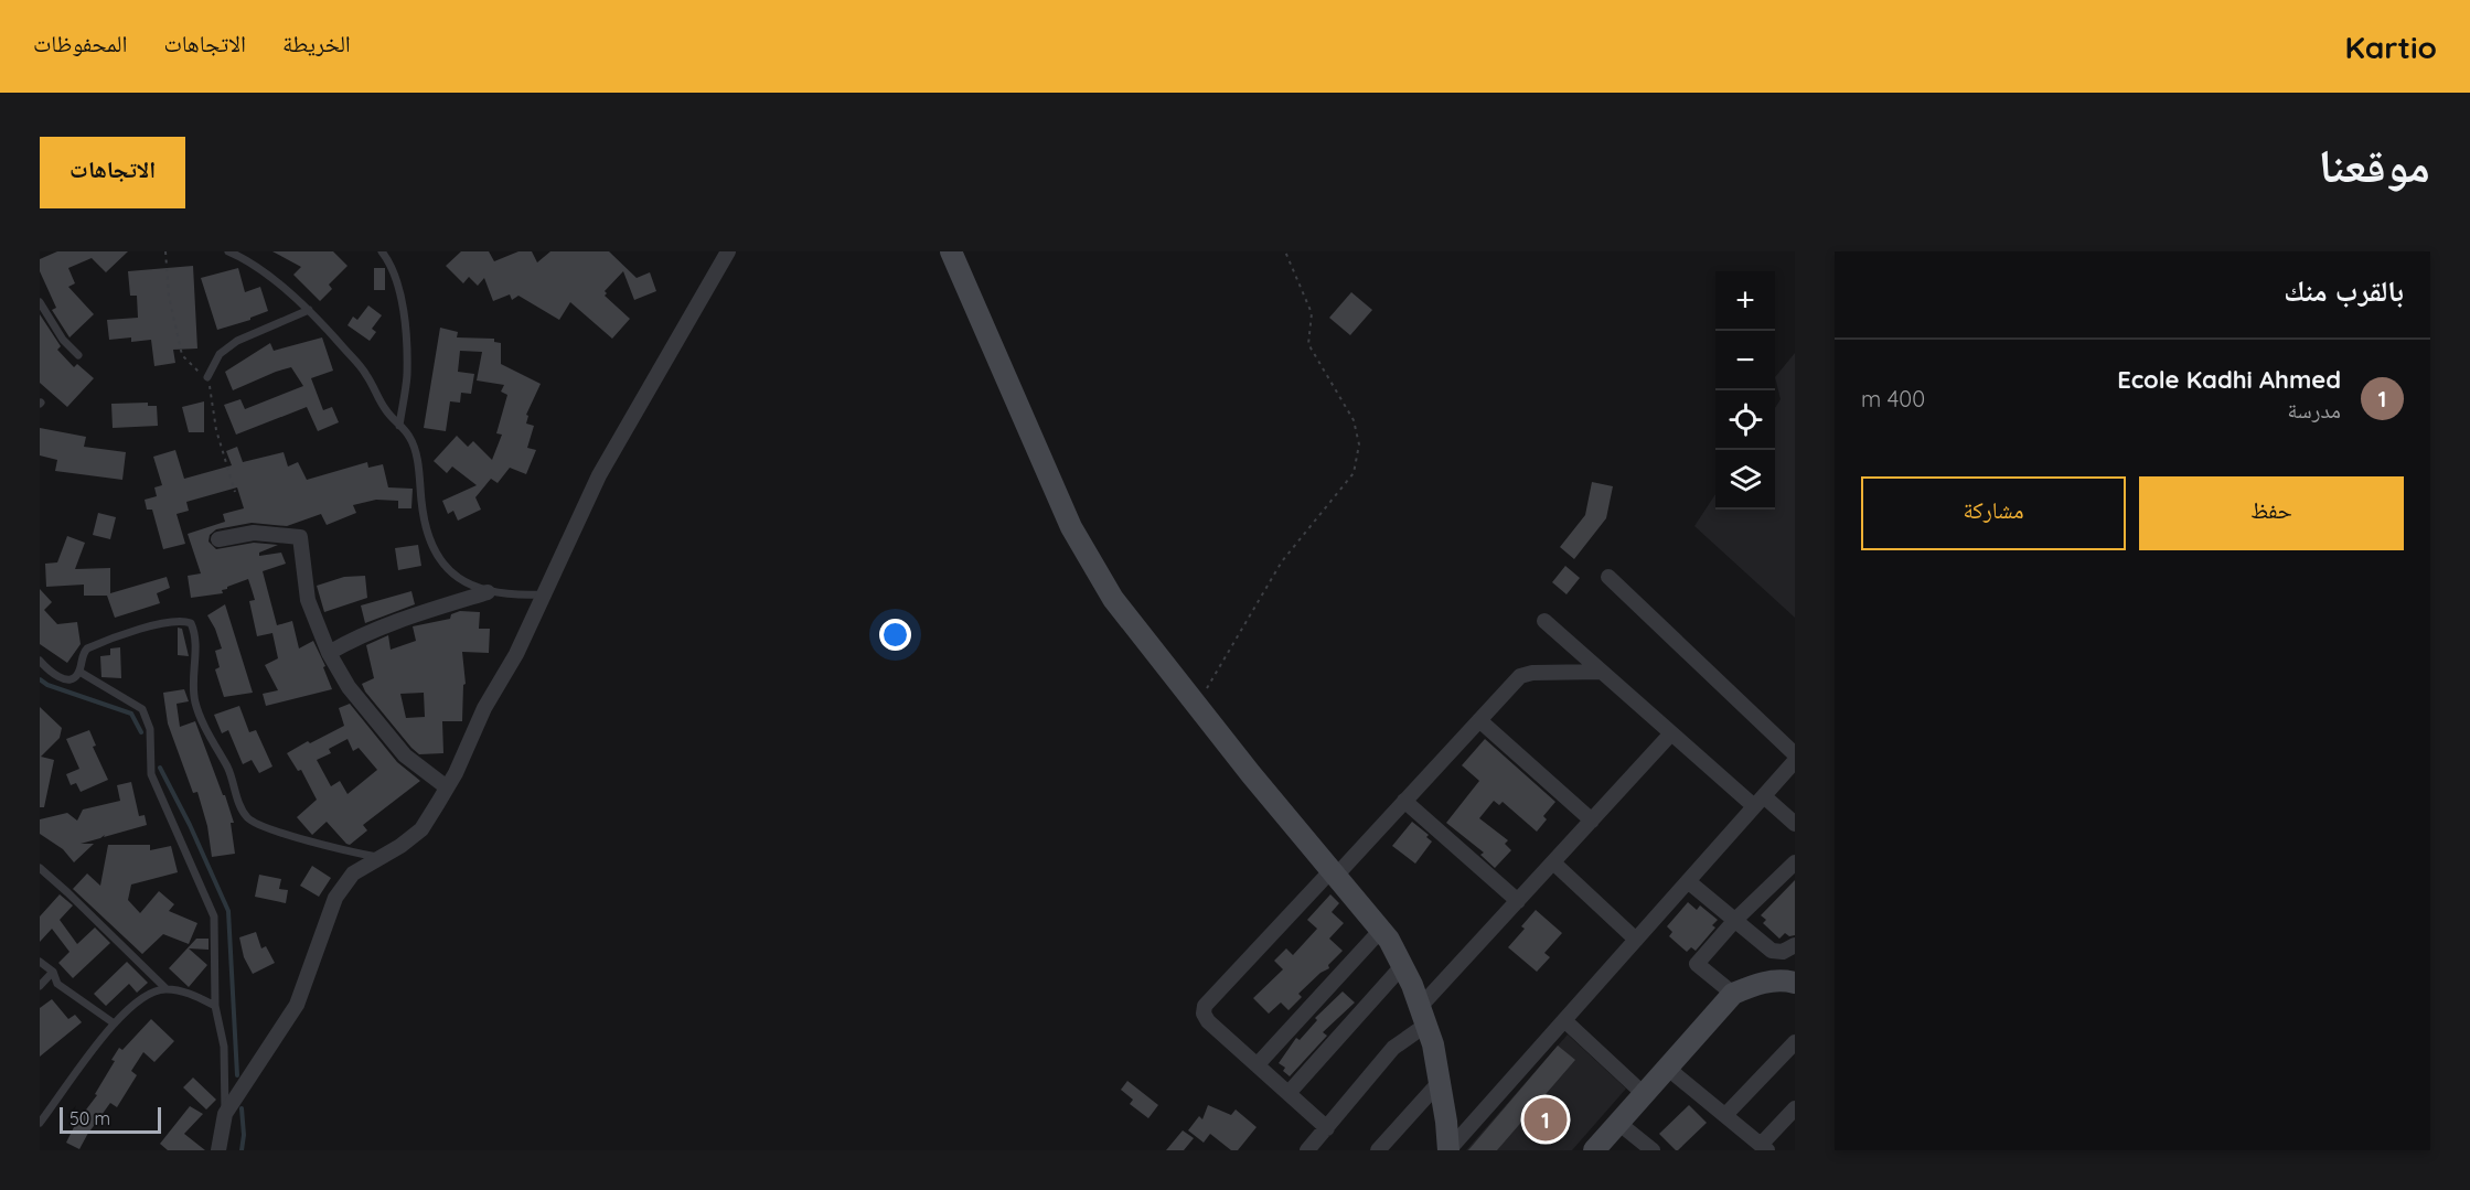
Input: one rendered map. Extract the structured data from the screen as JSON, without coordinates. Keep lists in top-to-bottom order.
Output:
{
  "scale_bar": "50 m",
  "page": {
    "header": "Kartio",
    "nav": ["الخريطة", "الاتجاهات", "المحفوظات"],
    "title": "موقعنا",
    "buttons": [
      "الاتجاهات",
      ["حفظ", "مشاركة"]
    ],
    "heading": "بالقرب منك",
    "map_buttons": ["+", "−"],
    "list": [
      {
        "mark": "1",
        "name": "Ecole Kadhi Ahmed",
        "note": "مدرسة",
        "value": "400 m"
      }
    ],
    "pins": "1",
    "scale": "50 m"
  }
}
